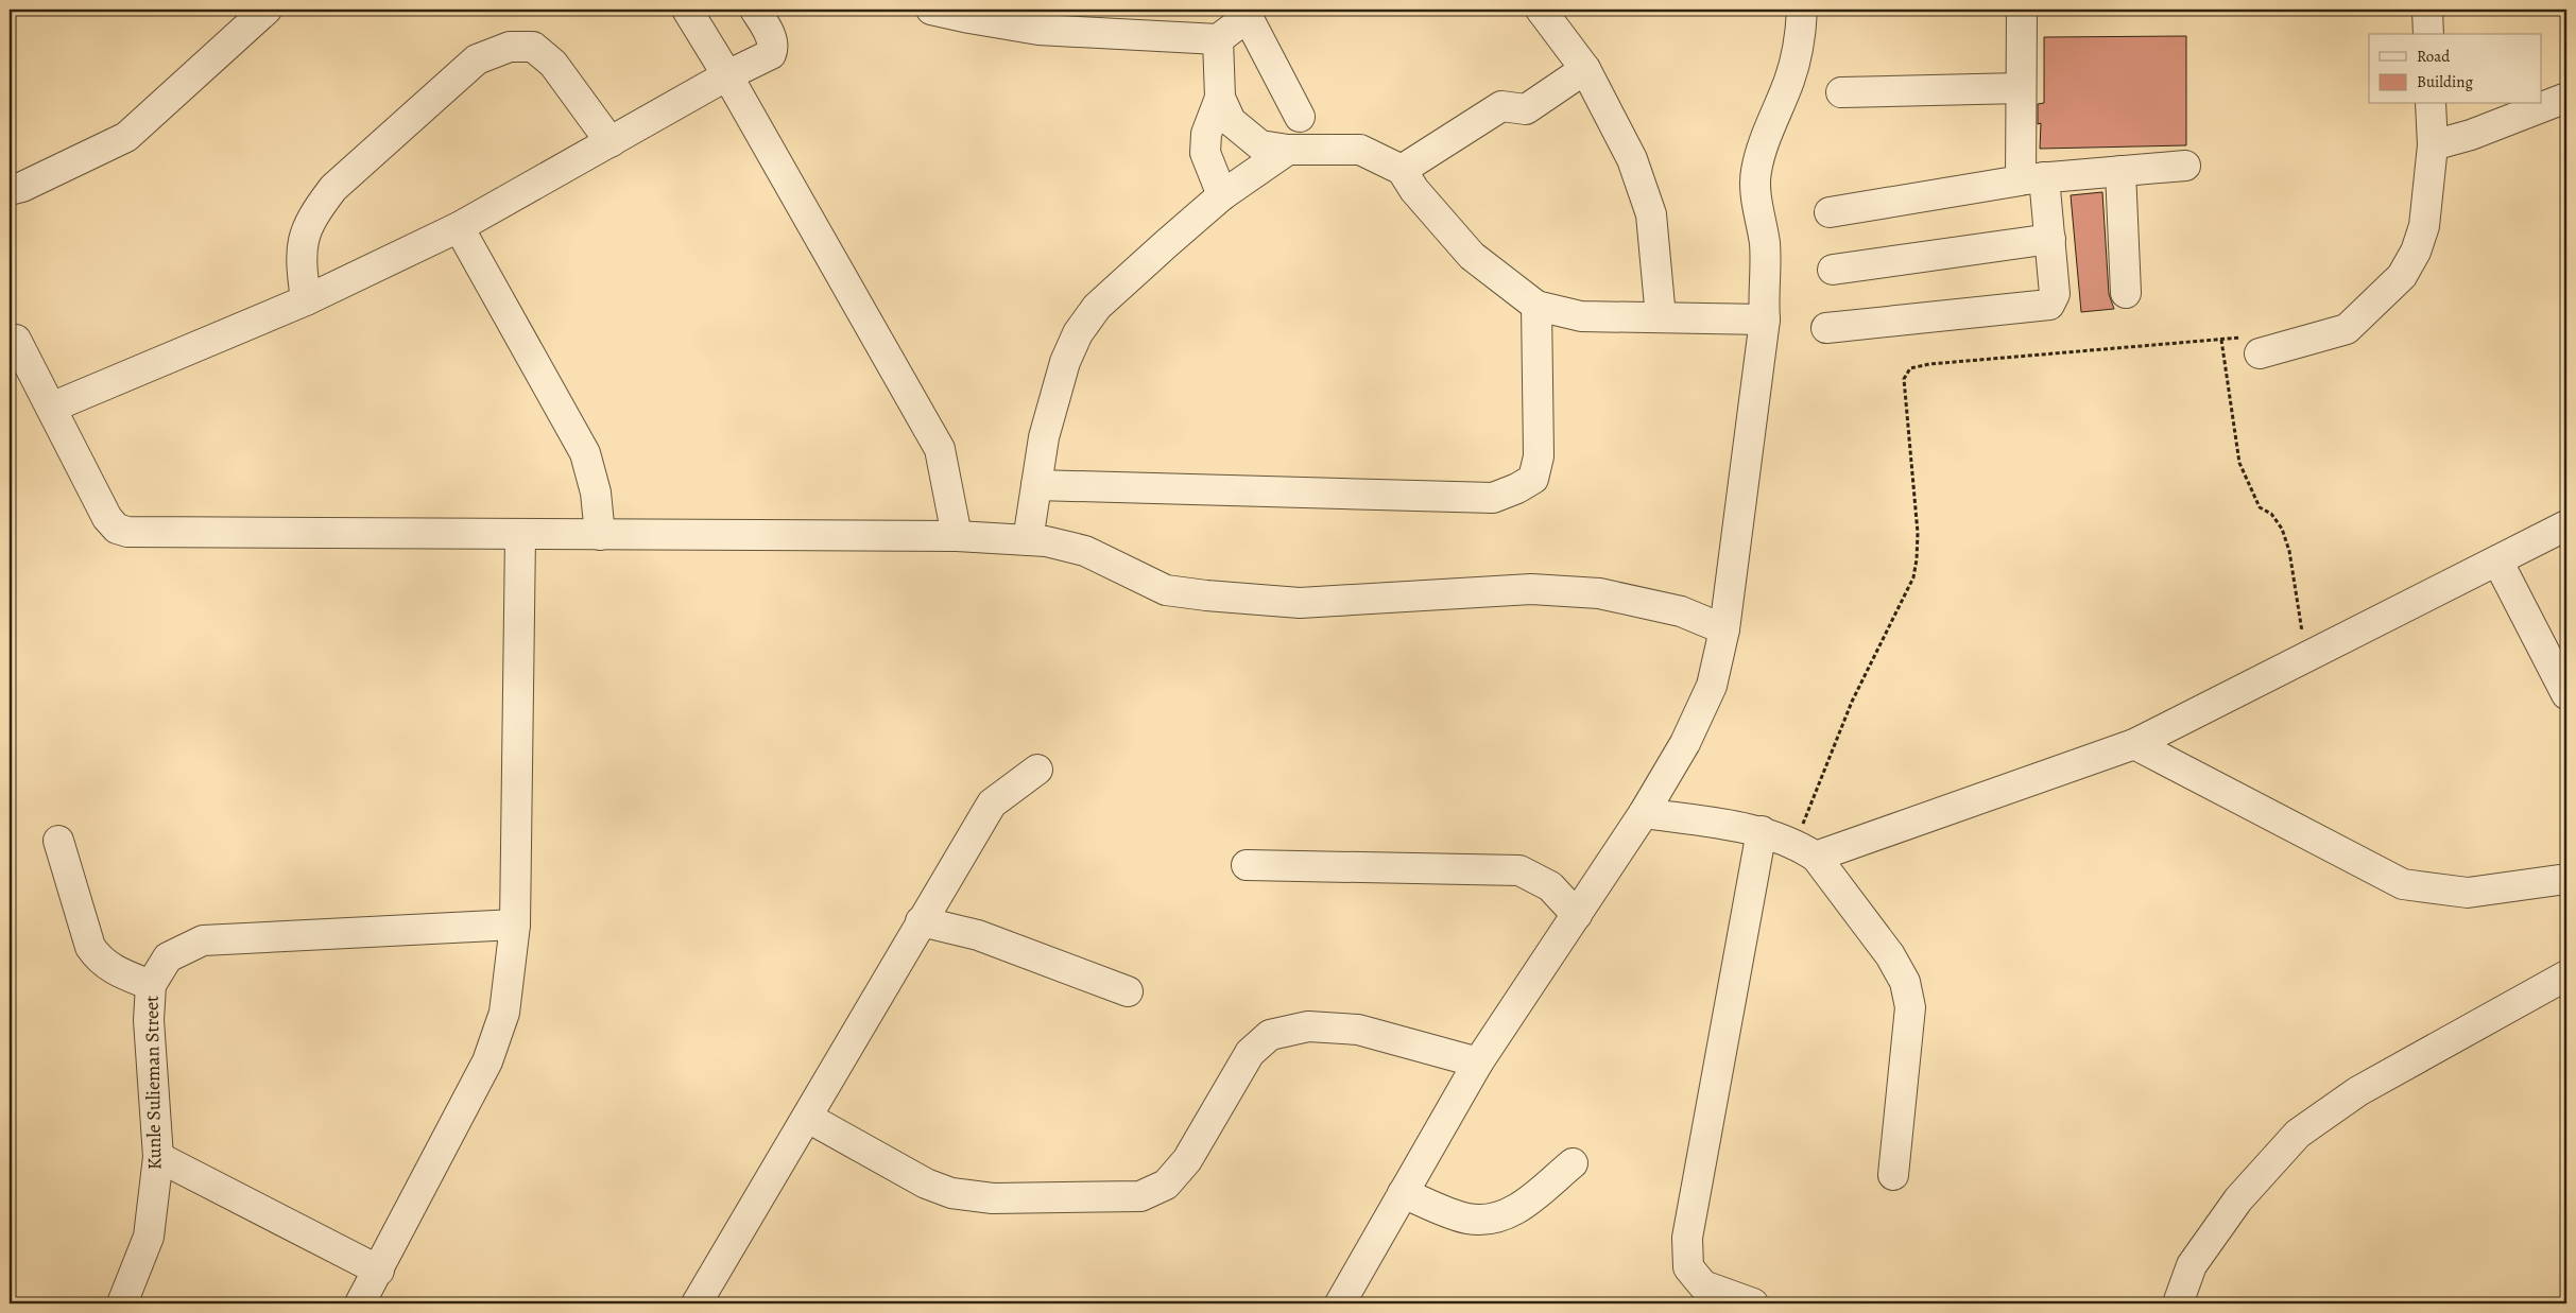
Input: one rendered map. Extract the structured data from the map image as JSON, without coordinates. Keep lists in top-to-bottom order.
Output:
{
  "streets": {
    "street": ["Kunle Sulieman Street"]
  },
  "legend": ["Road", "Building"]
}
